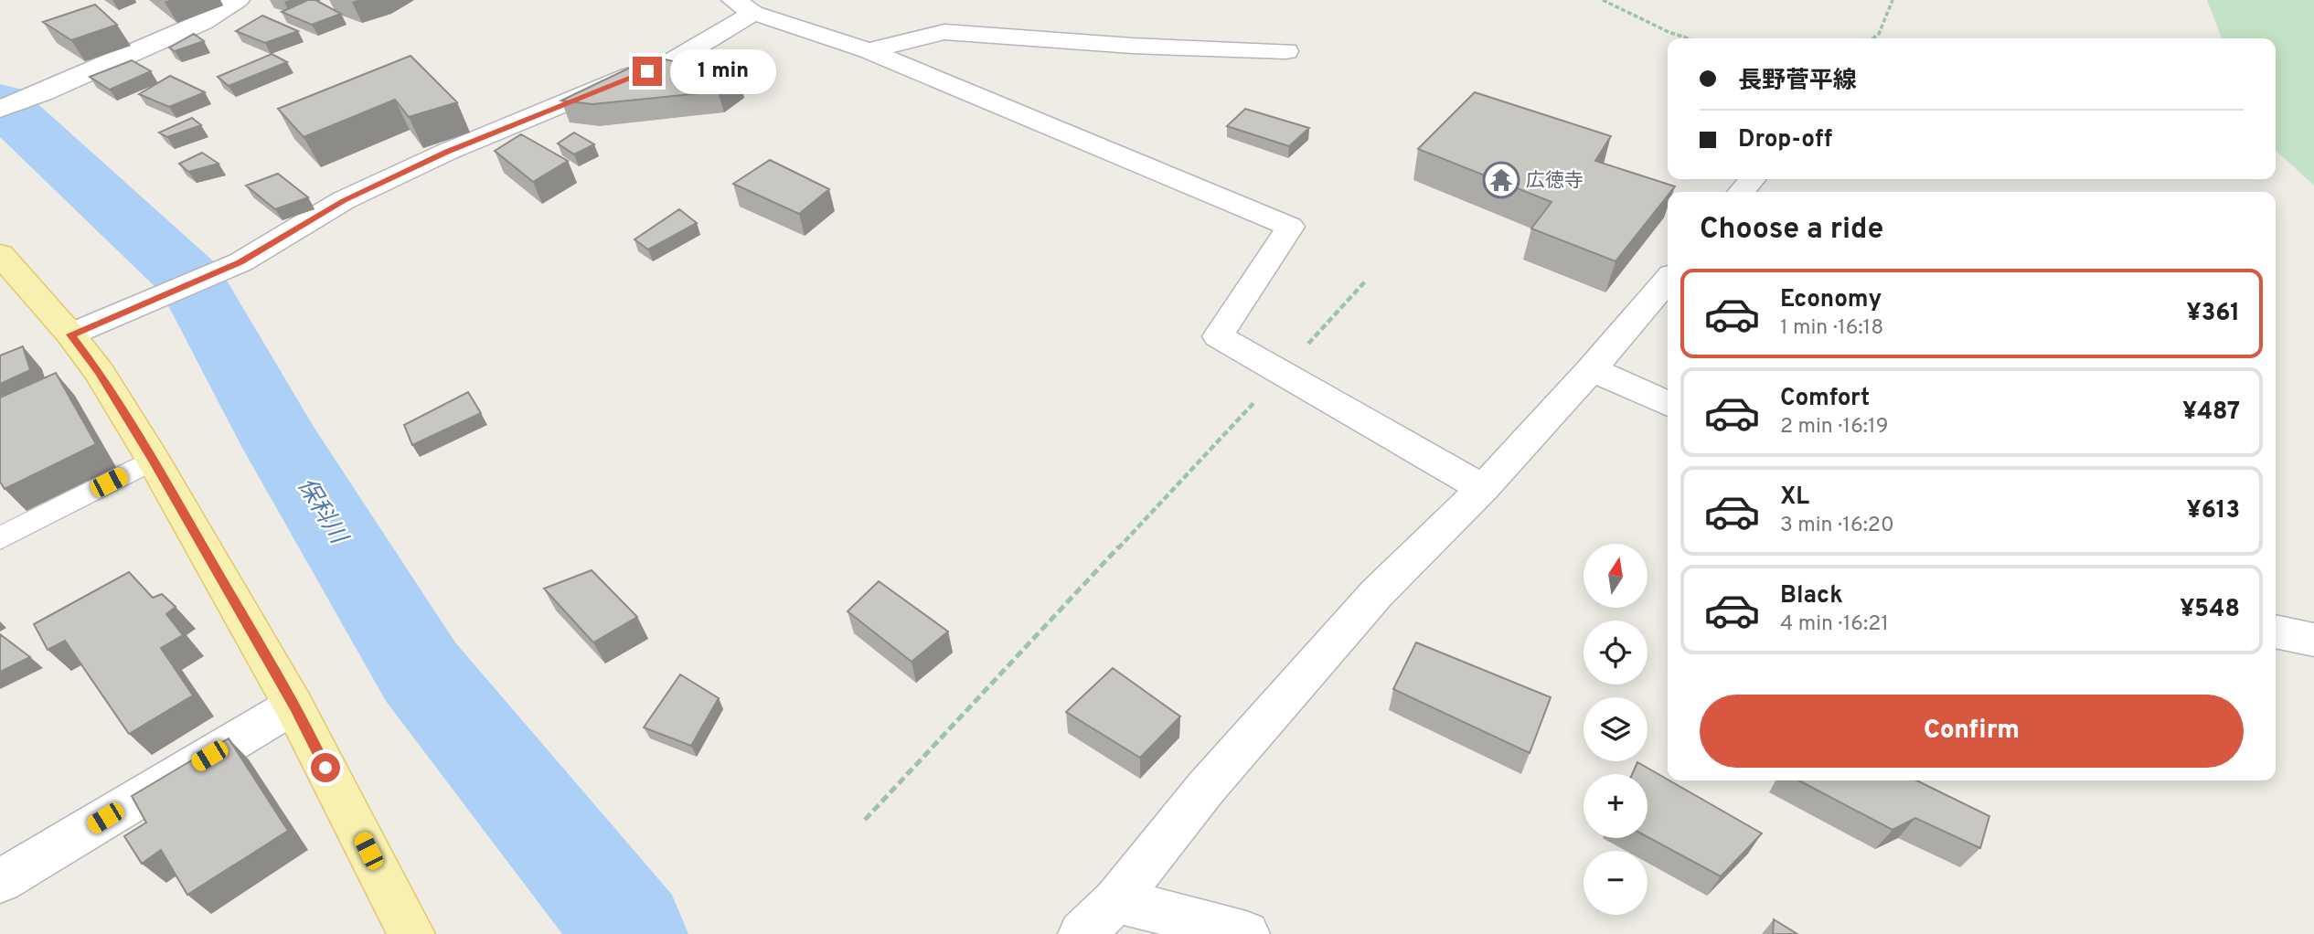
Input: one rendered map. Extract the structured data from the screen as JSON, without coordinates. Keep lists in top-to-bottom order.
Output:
{
  "water": ["保科川"],
  "places": {
    "temple": ["広徳寺"]
  },
  "north": "top",
  "page": {
    "banner": ["長野菅平線", "Drop-off"],
    "bubble": "1 min",
    "heading": "Choose a ride",
    "list": [
      {
        "name": "Economy",
        "note": "1 min · 16:18",
        "value": "¥361"
      },
      {
        "name": "Comfort",
        "note": "2 min · 16:19",
        "value": "¥487"
      },
      {
        "name": "XL",
        "note": "3 min · 16:20",
        "value": "¥613"
      },
      {
        "name": "Black",
        "note": "4 min · 16:21",
        "value": "¥548"
      }
    ],
    "map_buttons": ["+", "−"],
    "buttons": "Confirm"
  }
}
